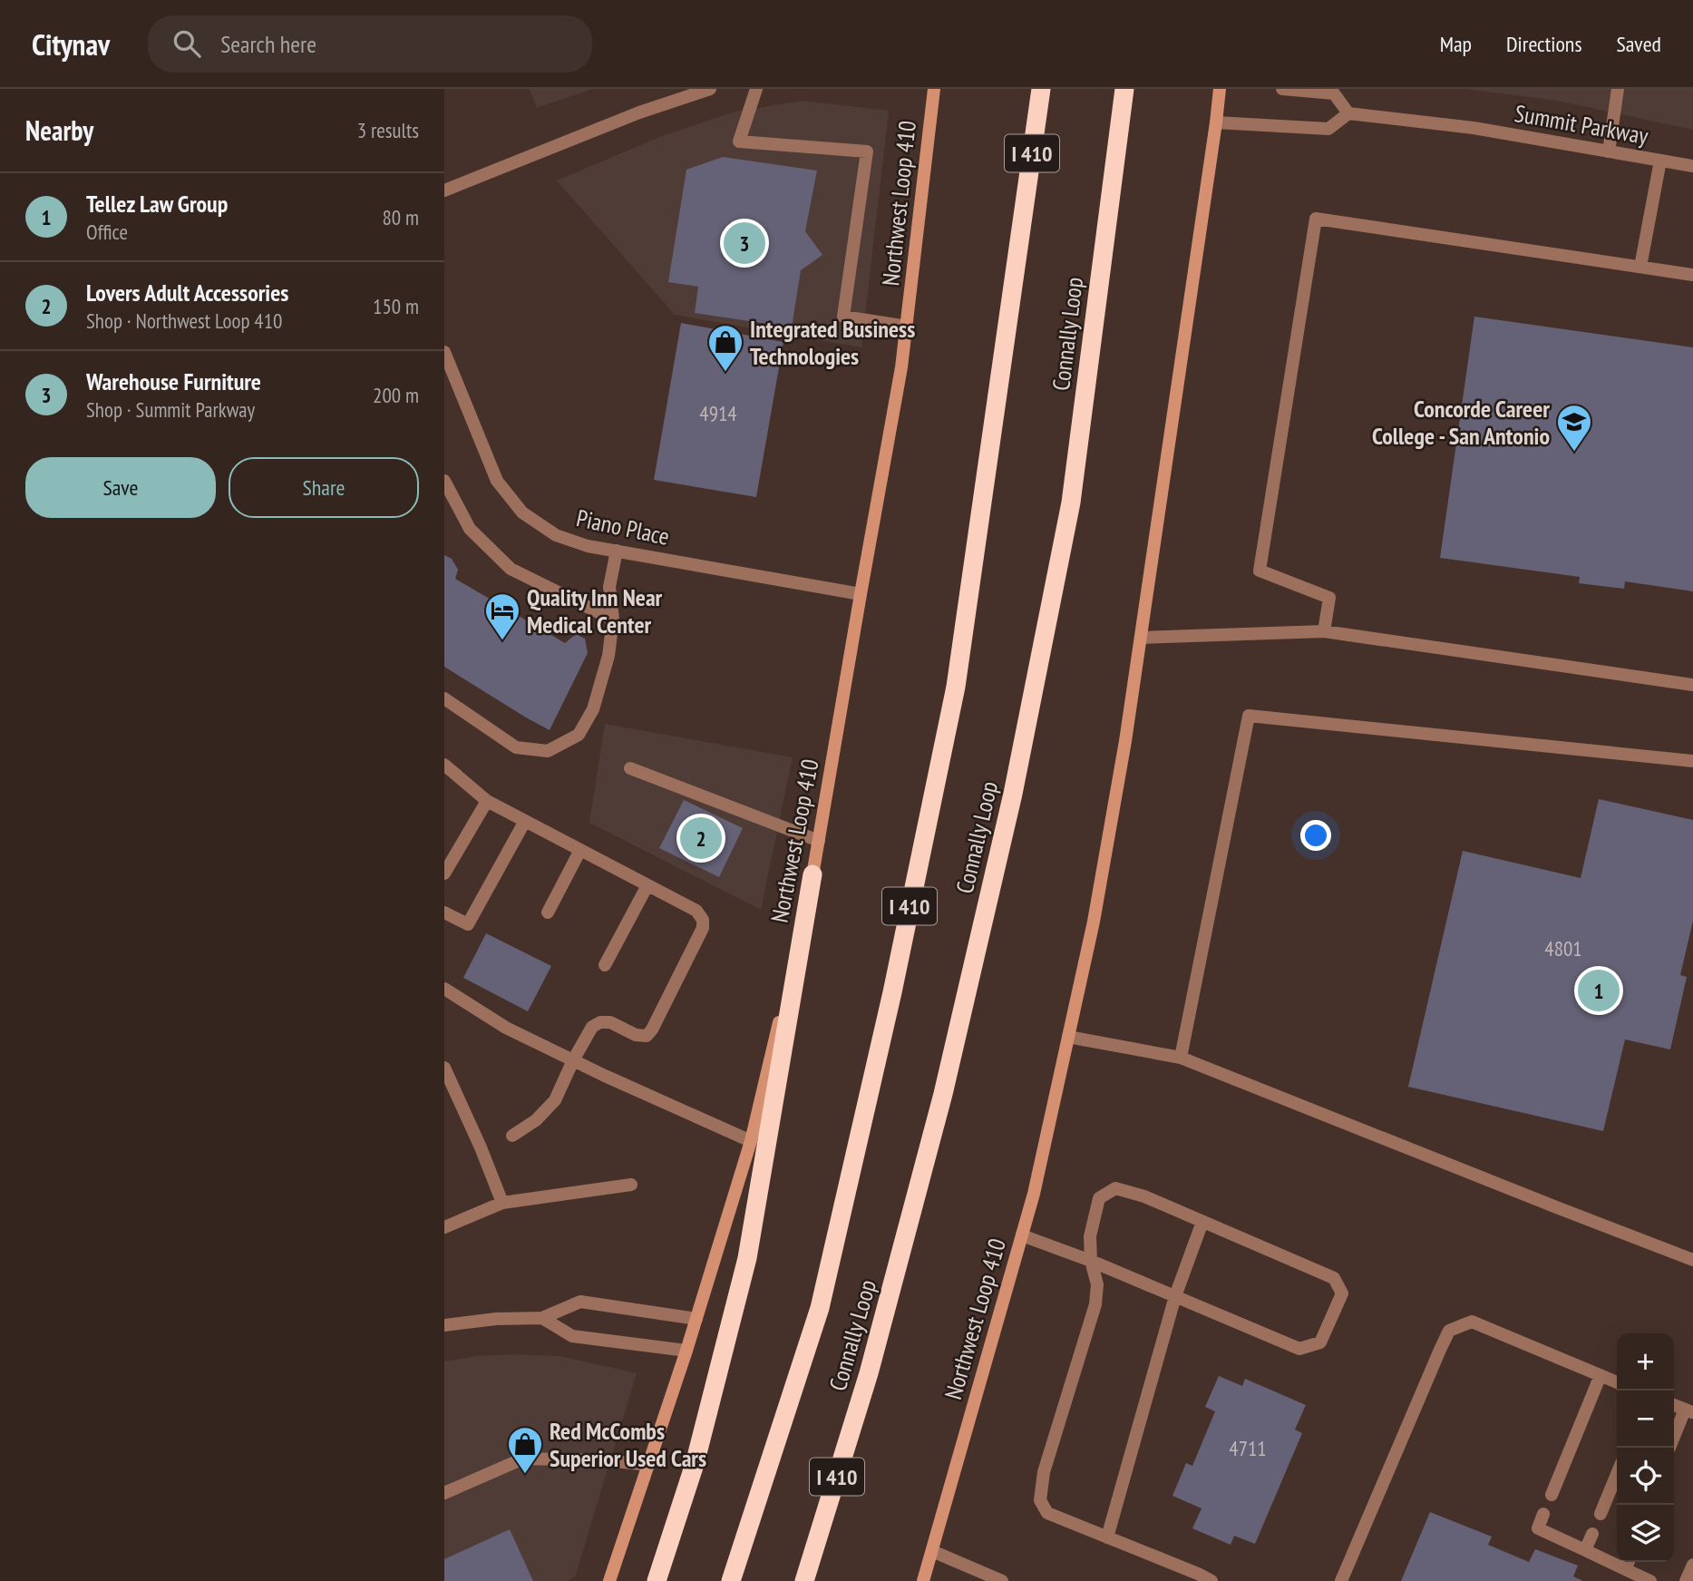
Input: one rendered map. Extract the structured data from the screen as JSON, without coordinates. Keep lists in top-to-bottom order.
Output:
{
  "streets": {
    "highway": ["I 410", "Connally Loop"],
    "main road": ["Northwest Loop 410"],
    "street": ["Summit Parkway", "Piano Place"]
  },
  "crossings": [
    ["Northwest Loop 410", "Piano Place"]
  ],
  "places": {
    "shop": ["Integrated Business Technologies", "Red McCombs Superior Used Cars"],
    "school or university": ["Concorde Career College - San Antonio"],
    "hotel": ["Quality Inn Near Medical Center"]
  },
  "house_numbers": ["4914", "4801", "4711"],
  "page": {
    "header": "Citynav",
    "search": "Search here",
    "nav": ["Map", "Directions", "Saved"],
    "heading": ["Nearby", "3 results"],
    "list": [
      {
        "mark": "1",
        "name": "Tellez Law Group",
        "note": "Office",
        "value": "80 m"
      },
      {
        "mark": "2",
        "name": "Lovers Adult Accessories",
        "note": "Shop · Northwest Loop 410",
        "value": "150 m"
      },
      {
        "mark": "3",
        "name": "Warehouse Furniture",
        "note": "Shop · Summit Parkway",
        "value": "200 m"
      }
    ],
    "pins": ["3", "2", "1"],
    "buttons": ["Save", "Share"],
    "map_buttons": ["+", "−"]
  }
}
